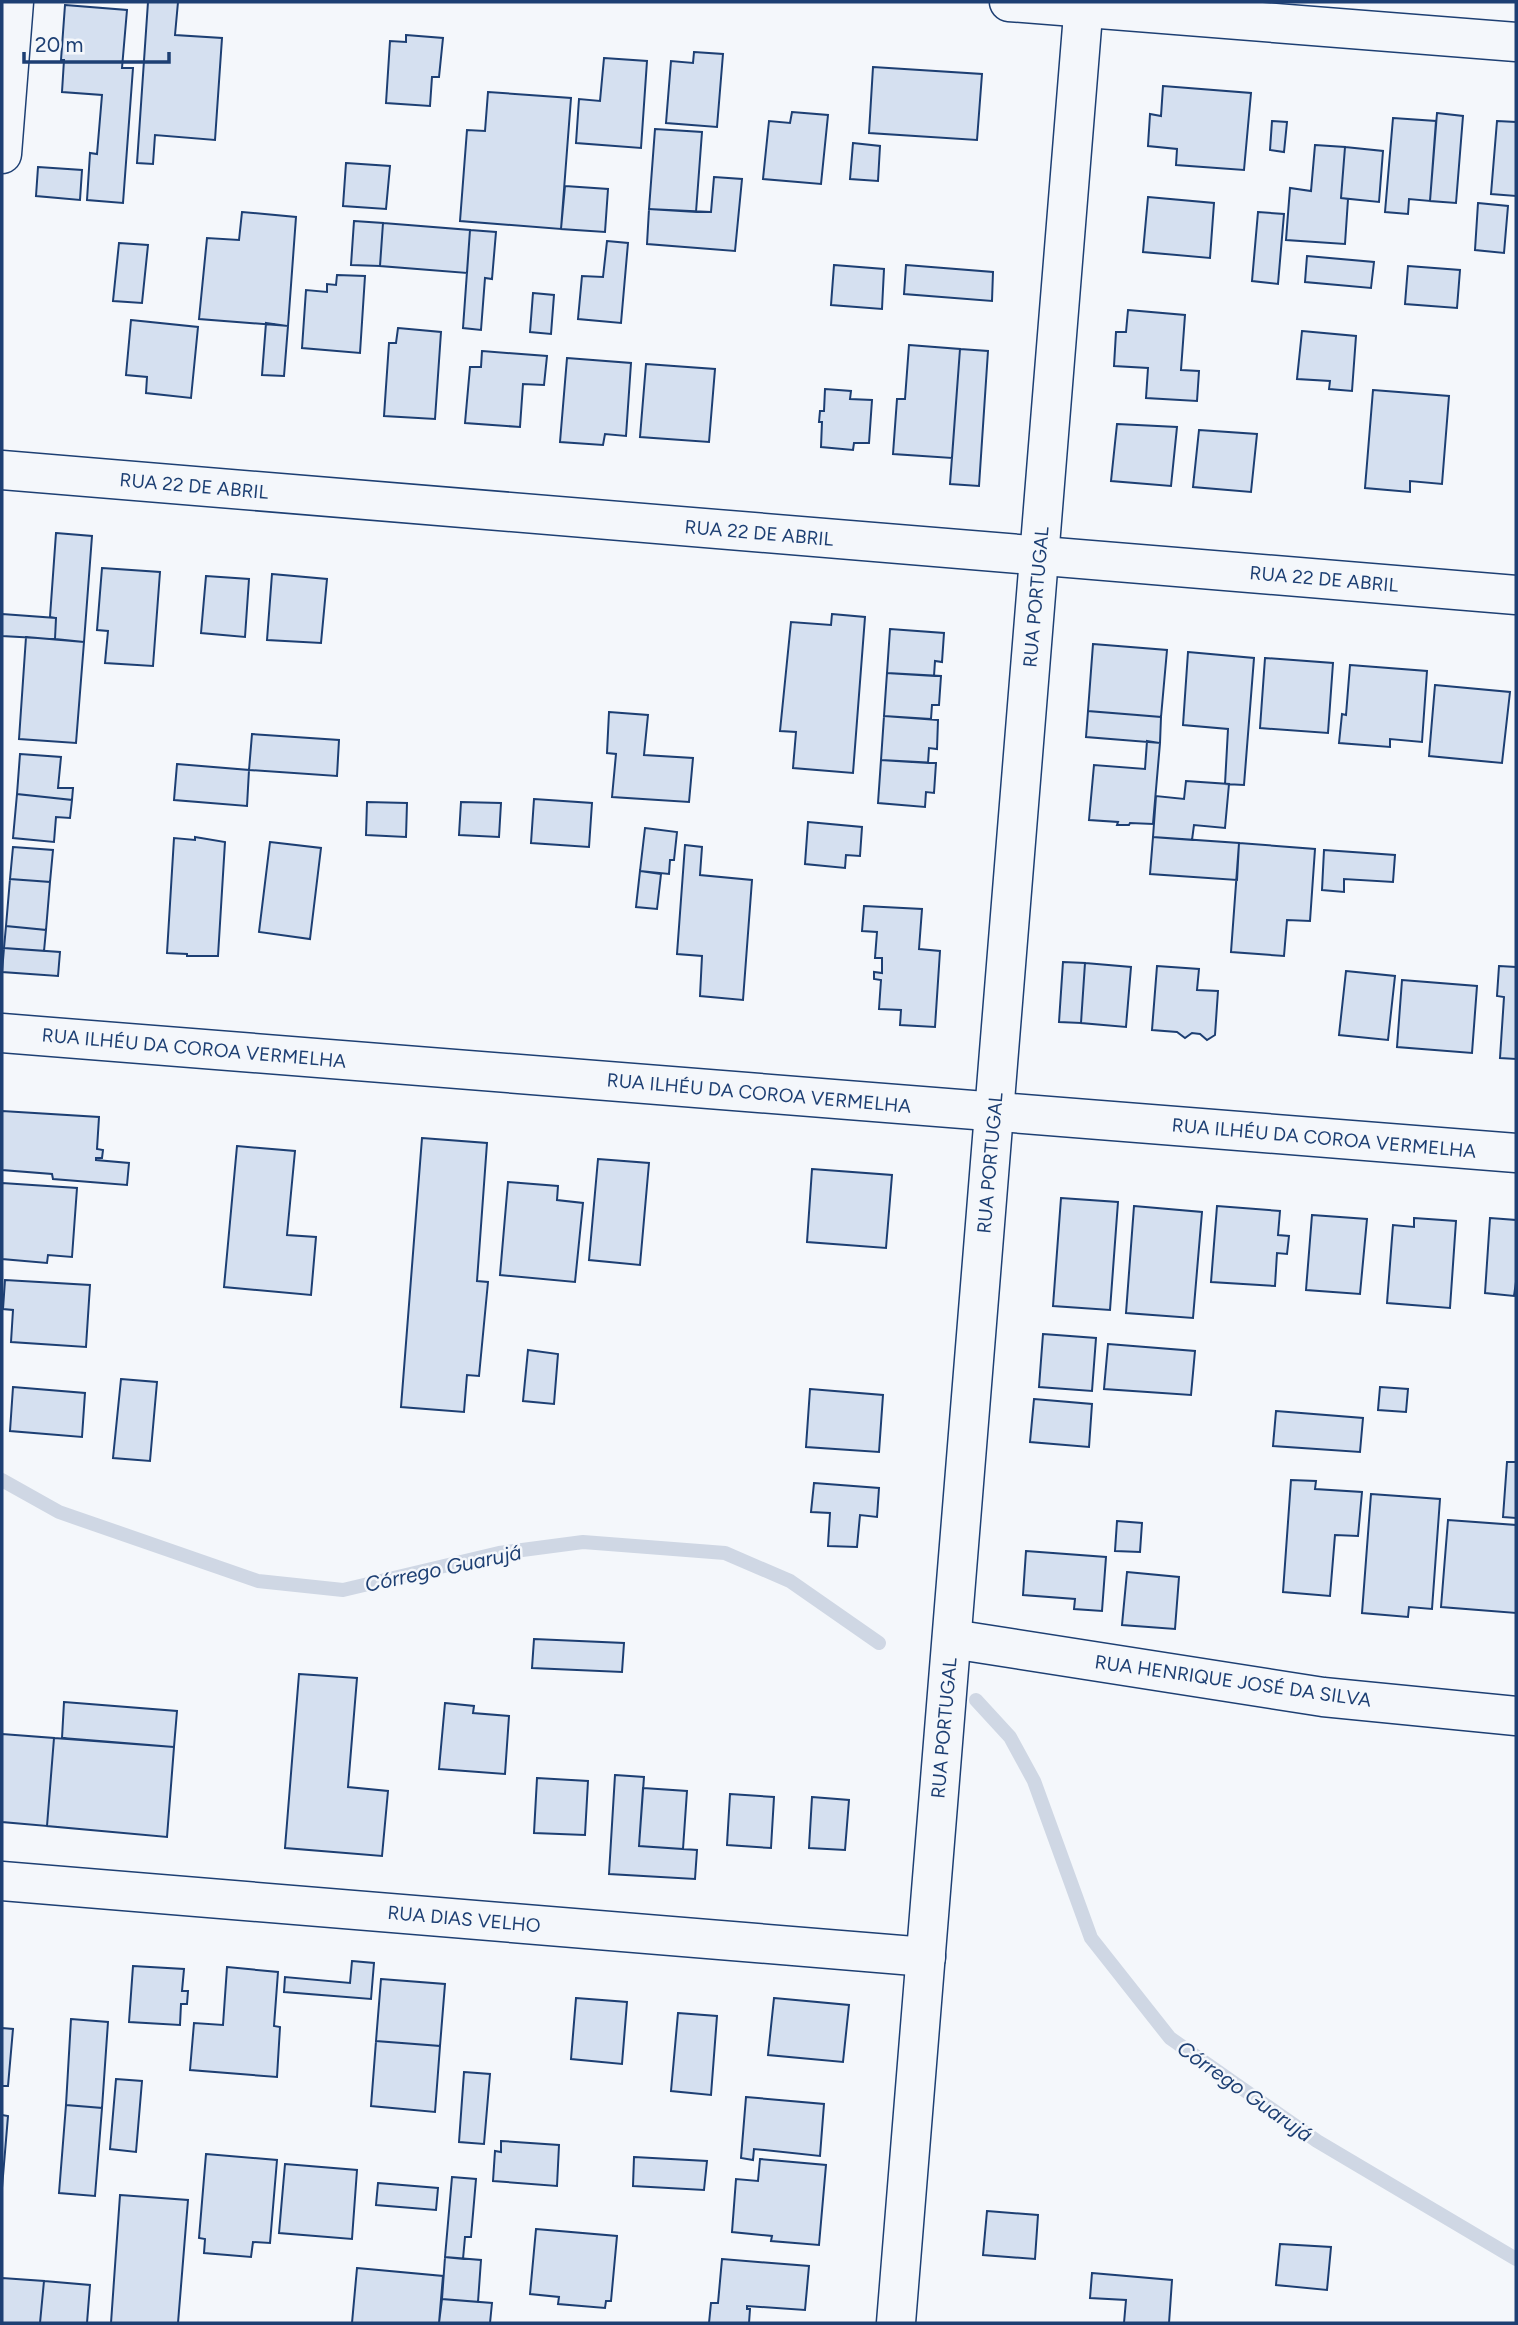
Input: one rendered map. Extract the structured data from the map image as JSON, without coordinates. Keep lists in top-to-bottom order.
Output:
{
  "streets": {
    "street": [
      "RUA 22 DE ABRIL",
      "RUA PORTUGAL",
      "RUA ILHÉU DA COROA VERMELHA",
      "RUA HENRIQUE JOSÉ DA SILVA",
      "RUA DIAS VELHO"
    ]
  },
  "crossings": [
    ["RUA 22 DE ABRIL", "RUA PORTUGAL"],
    ["RUA PORTUGAL", "RUA ILHÉU DA COROA VERMELHA"],
    ["RUA PORTUGAL", "RUA HENRIQUE JOSÉ DA SILVA"],
    ["RUA PORTUGAL", "RUA DIAS VELHO"]
  ],
  "water": ["Córrego Guarujá"],
  "scale_bar": "20 m"
}
